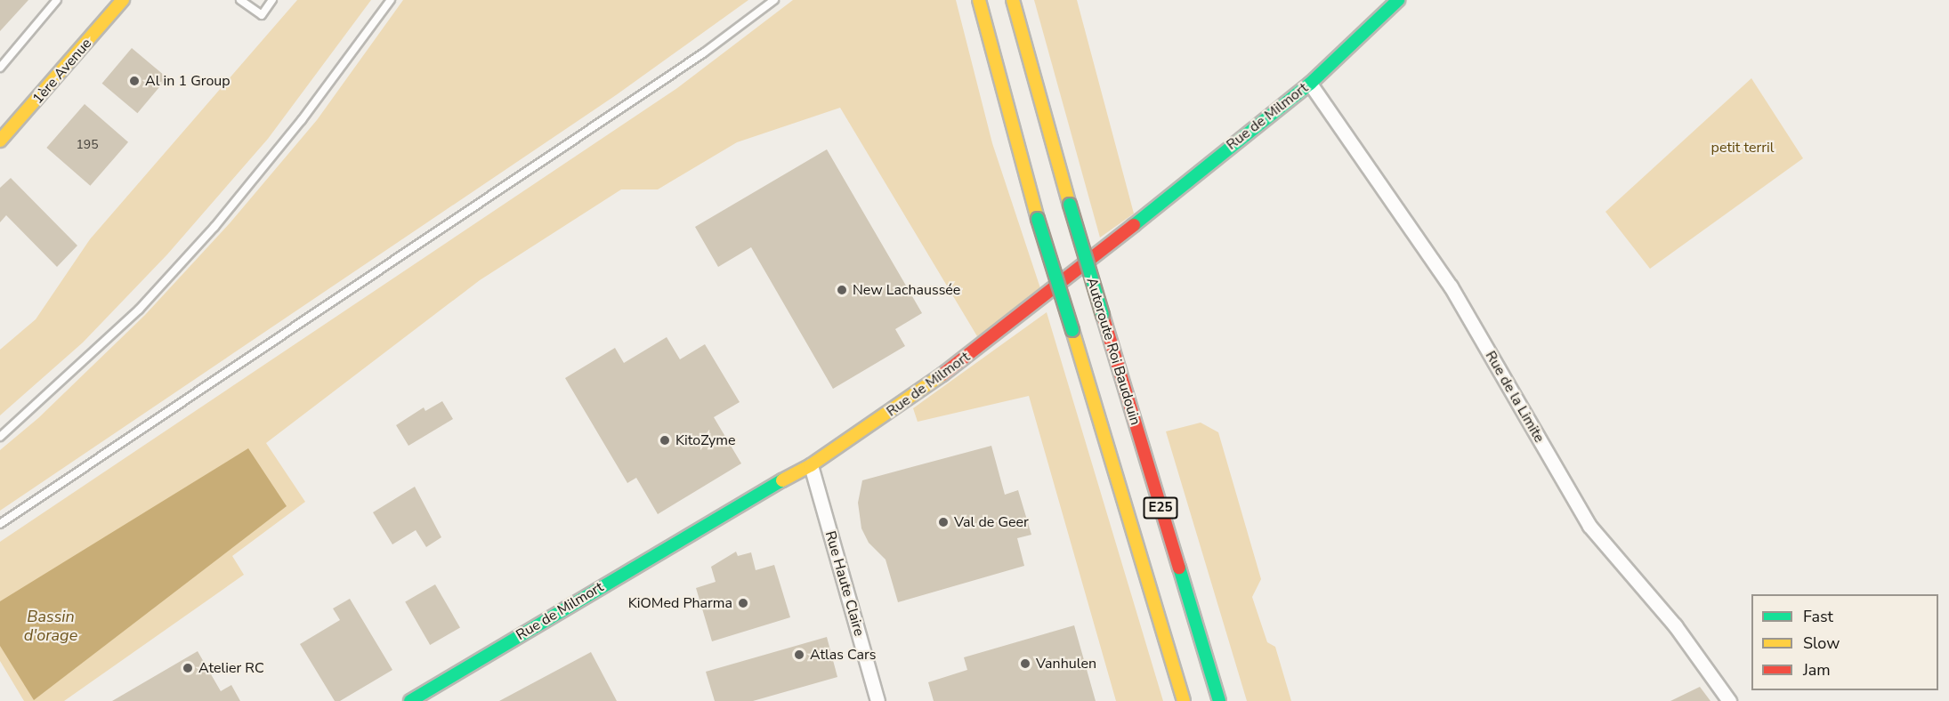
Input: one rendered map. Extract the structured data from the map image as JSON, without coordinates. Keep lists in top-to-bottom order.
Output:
{
  "streets": {
    "main road": [
      "1ère Avenue",
      "Rue de Milmort",
      "Autoroute Roi Baudouin",
      "E25"
    ],
    "street": ["Rue de la Limite", "Rue Haute Claire"]
  },
  "crossings": [
    ["Rue de Milmort", "Rue de la Limite"],
    ["Rue de Milmort", "Rue Haute Claire"]
  ],
  "water": ["Bassin d'orage"],
  "parks": ["petit terril"],
  "places": [
    "Al in 1 Group",
    "New Lachaussée",
    "KitoZyme",
    "Val de Geer",
    "KiOMed Pharma",
    "Atlas Cars",
    "Vanhulen",
    "Atelier RC"
  ],
  "house_numbers": ["195"],
  "legend": ["Fast", "Slow", "Jam"]
}
